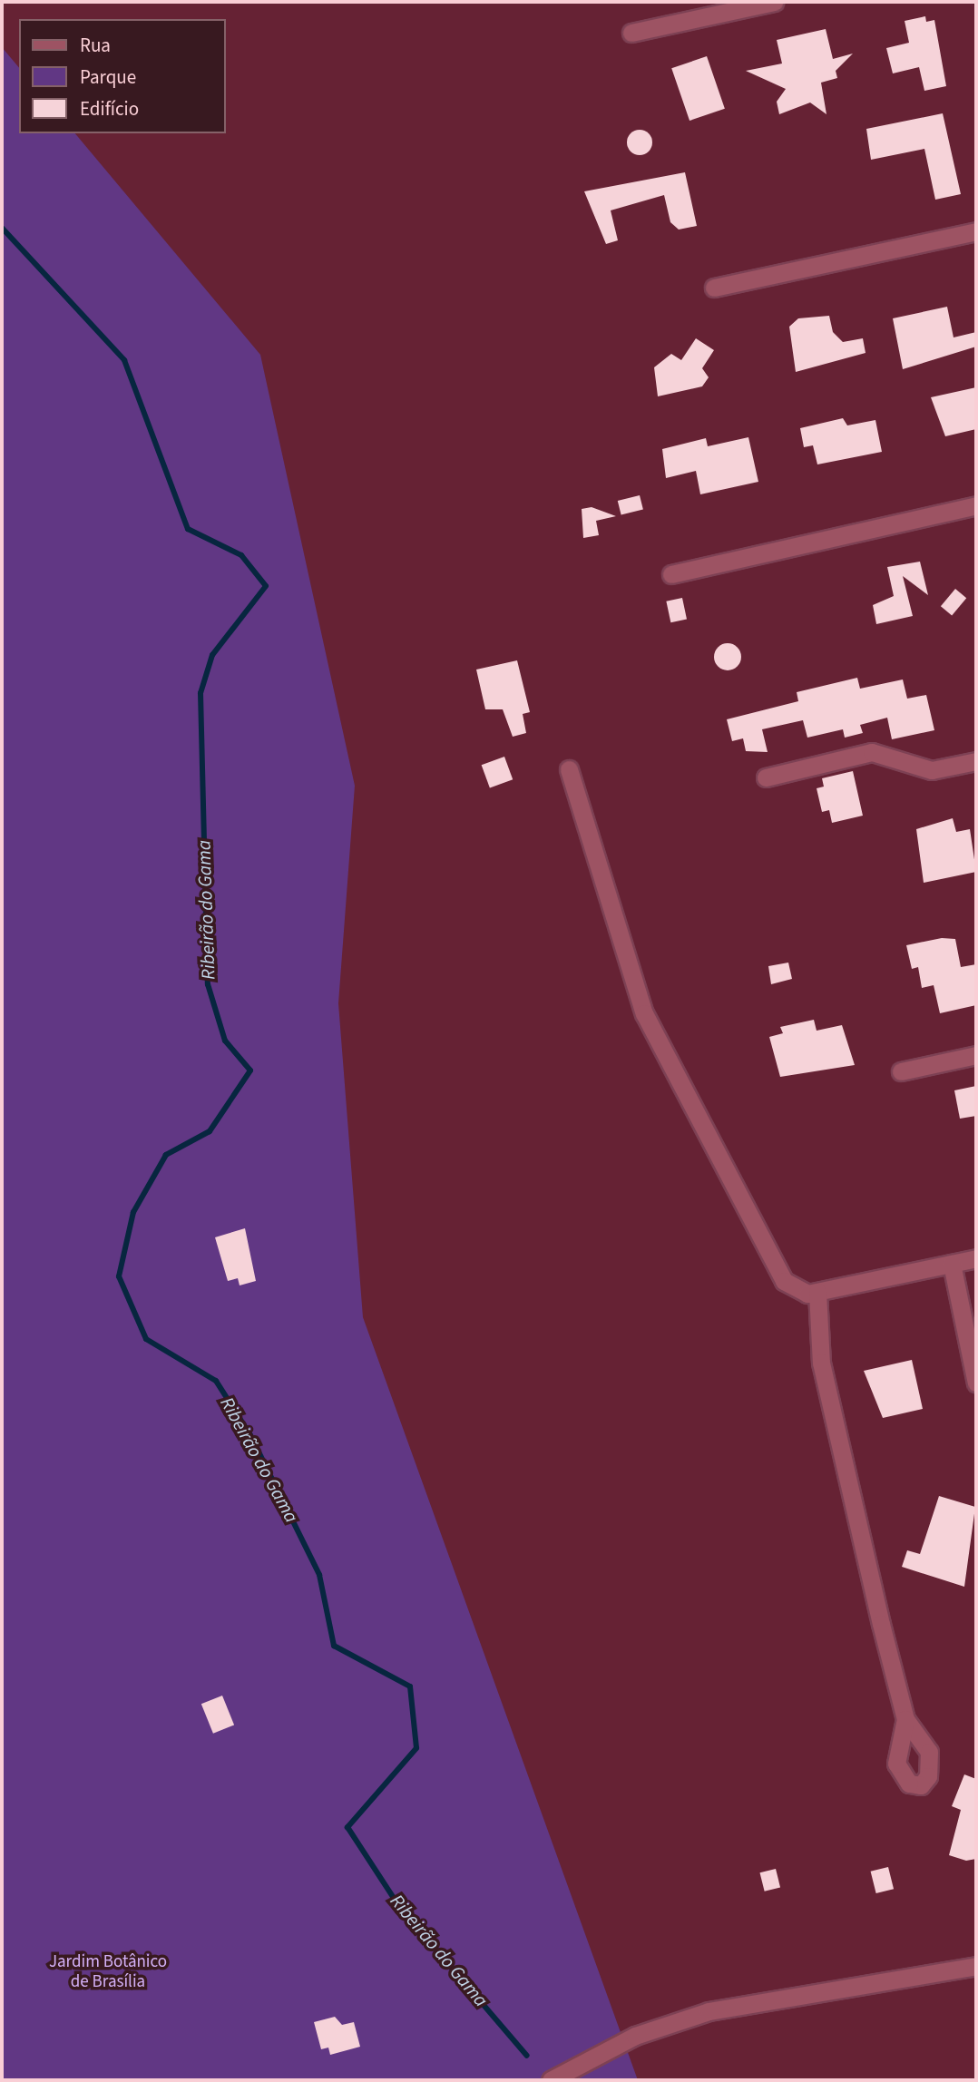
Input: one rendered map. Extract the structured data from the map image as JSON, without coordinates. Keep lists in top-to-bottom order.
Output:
{
  "water": ["Ribeirão do Gama"],
  "parks": ["Jardim Botânico de Brasília"],
  "legend": ["Rua", "Parque", "Edifício"]
}
